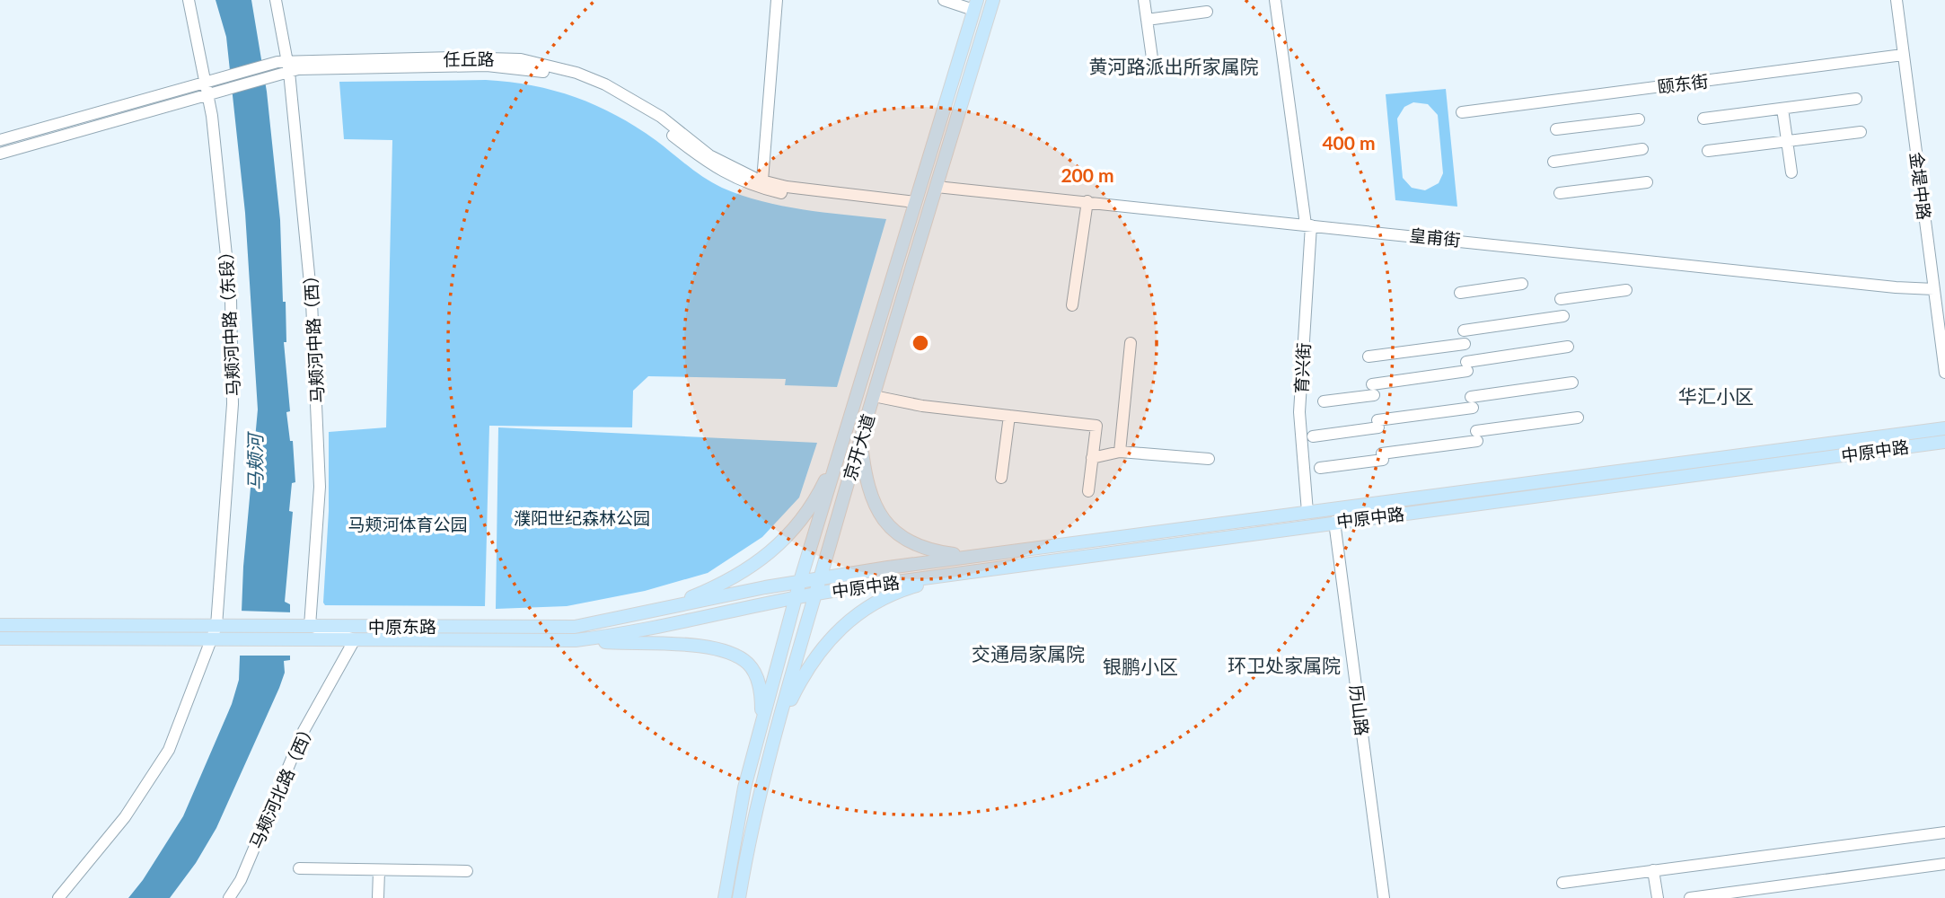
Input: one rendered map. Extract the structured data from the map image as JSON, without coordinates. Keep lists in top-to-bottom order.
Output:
{
  "streets": {
    "main road": ["京开大道", "中原中路", "中原东路"],
    "street": [
      "任丘路",
      "颐东街",
      "金堤中路",
      "皇甫街",
      "马颊河中路（东段）",
      "马颊河中路（西）",
      "育兴街",
      "历山路",
      "马颊河北路（西）"
    ]
  },
  "crossings": [
    ["任丘路", "马颊河中路（东段）"],
    ["任丘路", "马颊河中路（西）"],
    ["任丘路", "京开大道"],
    ["颐东街", "金堤中路"],
    ["金堤中路", "皇甫街"],
    ["皇甫街", "育兴街"],
    ["皇甫街", "京开大道"],
    ["马颊河中路（东段）", "中原东路"],
    ["马颊河中路（西）", "中原东路"],
    ["育兴街", "中原中路"],
    ["京开大道", "中原中路"],
    ["京开大道", "中原东路"],
    ["中原中路", "中原东路"],
    ["中原中路", "历山路"],
    ["中原东路", "马颊河北路（西）"]
  ],
  "districts": [
    "黄河路派出所家属院",
    "华汇小区",
    "交通局家属院",
    "环卫处家属院",
    "银鹏小区"
  ],
  "water": ["马颊河"],
  "parks": ["濮阳世纪森林公园", "马颊河体育公园"],
  "rings": ["400 m", "200 m"]
}
